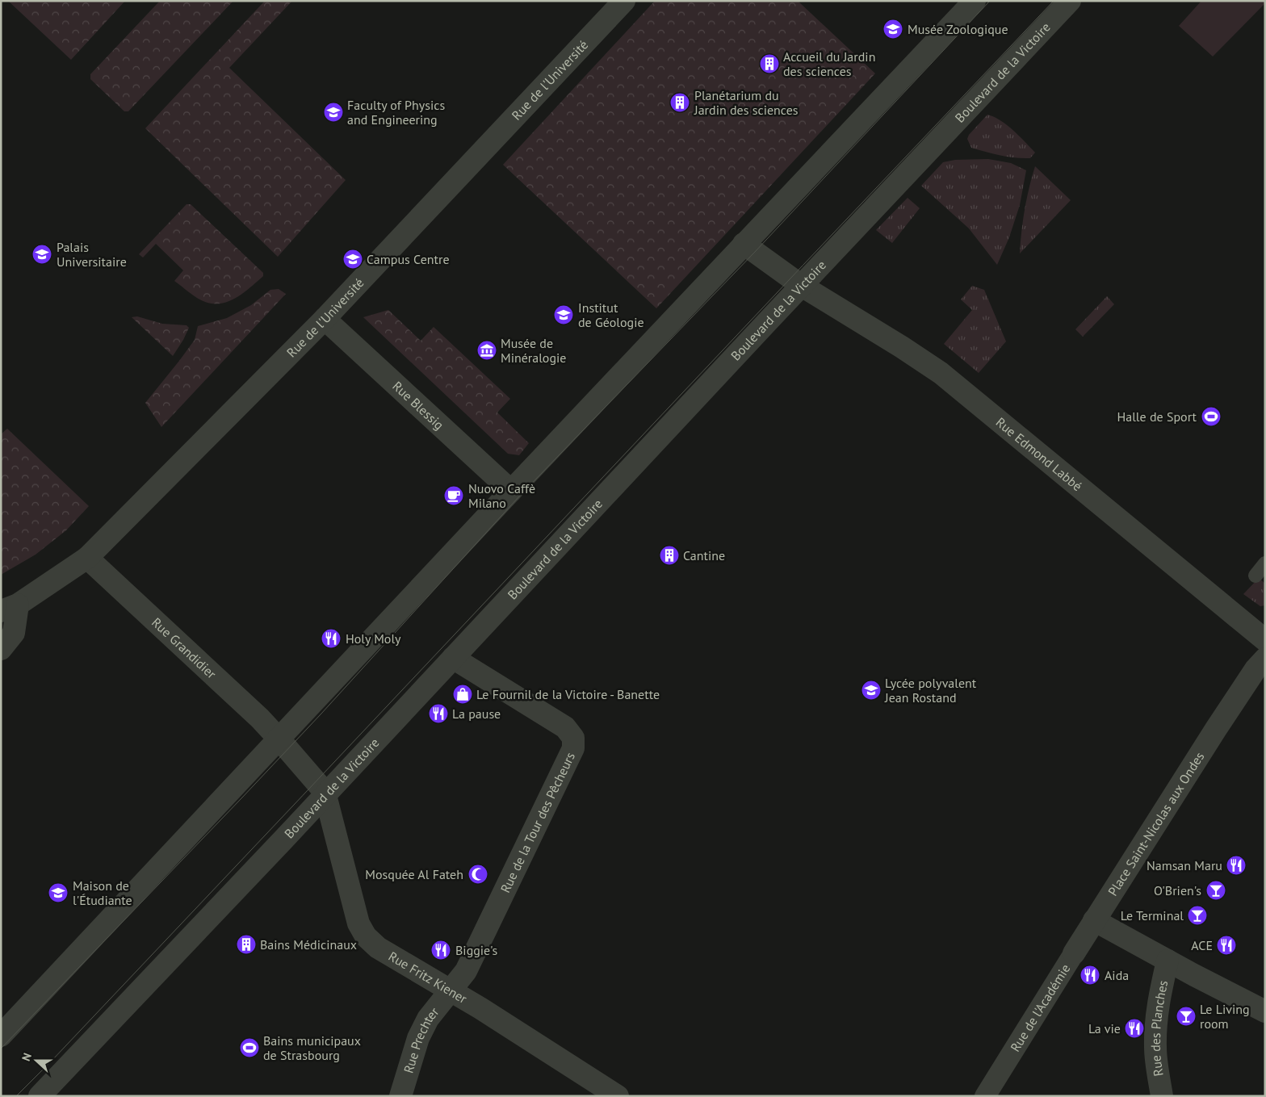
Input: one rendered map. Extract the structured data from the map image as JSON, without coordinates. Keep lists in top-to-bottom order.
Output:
{
  "streets": {
    "street": [
      "Boulevard de la Victoire",
      "Rue de l'Université",
      "Rue Blessig",
      "Rue Edmond Labbé",
      "Rue Grandidier",
      "Rue de la Tour des Pêcheurs",
      "Place Saint-Nicolas aux Ondes",
      "Rue Fritz Kiener",
      "Rue de l'Académie",
      "Rue des Planches",
      "Rue Prechter"
    ]
  },
  "crossings": [
    ["Boulevard de la Victoire", "Rue Edmond Labbé"],
    ["Boulevard de la Victoire", "Rue Grandidier"],
    ["Boulevard de la Victoire", "Rue de la Tour des Pêcheurs"],
    ["Boulevard de la Victoire", "Rue Fritz Kiener"],
    ["Rue de l'Université", "Rue Blessig"],
    ["Rue de l'Université", "Rue Grandidier"],
    ["Rue Grandidier", "Rue Fritz Kiener"],
    ["Rue de la Tour des Pêcheurs", "Rue Fritz Kiener"],
    ["Rue de la Tour des Pêcheurs", "Rue Prechter"],
    ["Place Saint-Nicolas aux Ondes", "Rue de l'Académie"],
    ["Rue Fritz Kiener", "Rue Prechter"]
  ],
  "places": {
    "school or university": [
      "Musée Zoologique",
      "Faculty of Physics and Engineering",
      "Palais Universitaire",
      "Campus Centre",
      "Institut de Géologie",
      "Lycée polyvalent Jean Rostand",
      "Maison de l'Étudiante"
    ],
    "building": [
      "Accueil du Jardin des sciences",
      "Planétarium du Jardin des sciences",
      "Cantine",
      "Bains Médicinaux"
    ],
    "museum": ["Musée de Minéralogie"],
    "sports": ["Halle de Sport", "Bains municipaux de Strasbourg"],
    "cafe": ["Nuovo Caffè Milano"],
    "restaurant": [
      "Holy Moly",
      "La pause",
      "Namsan Maru",
      "ACE",
      "Biggie's",
      "Aida",
      "La vie"
    ],
    "shop": ["Le Fournil de la Victoire - Banette"],
    "mosque": ["Mosquée Al Fateh"],
    "bar": ["O'Brien's", "Le Terminal", "Le Living room"]
  },
  "north": "left"
}
